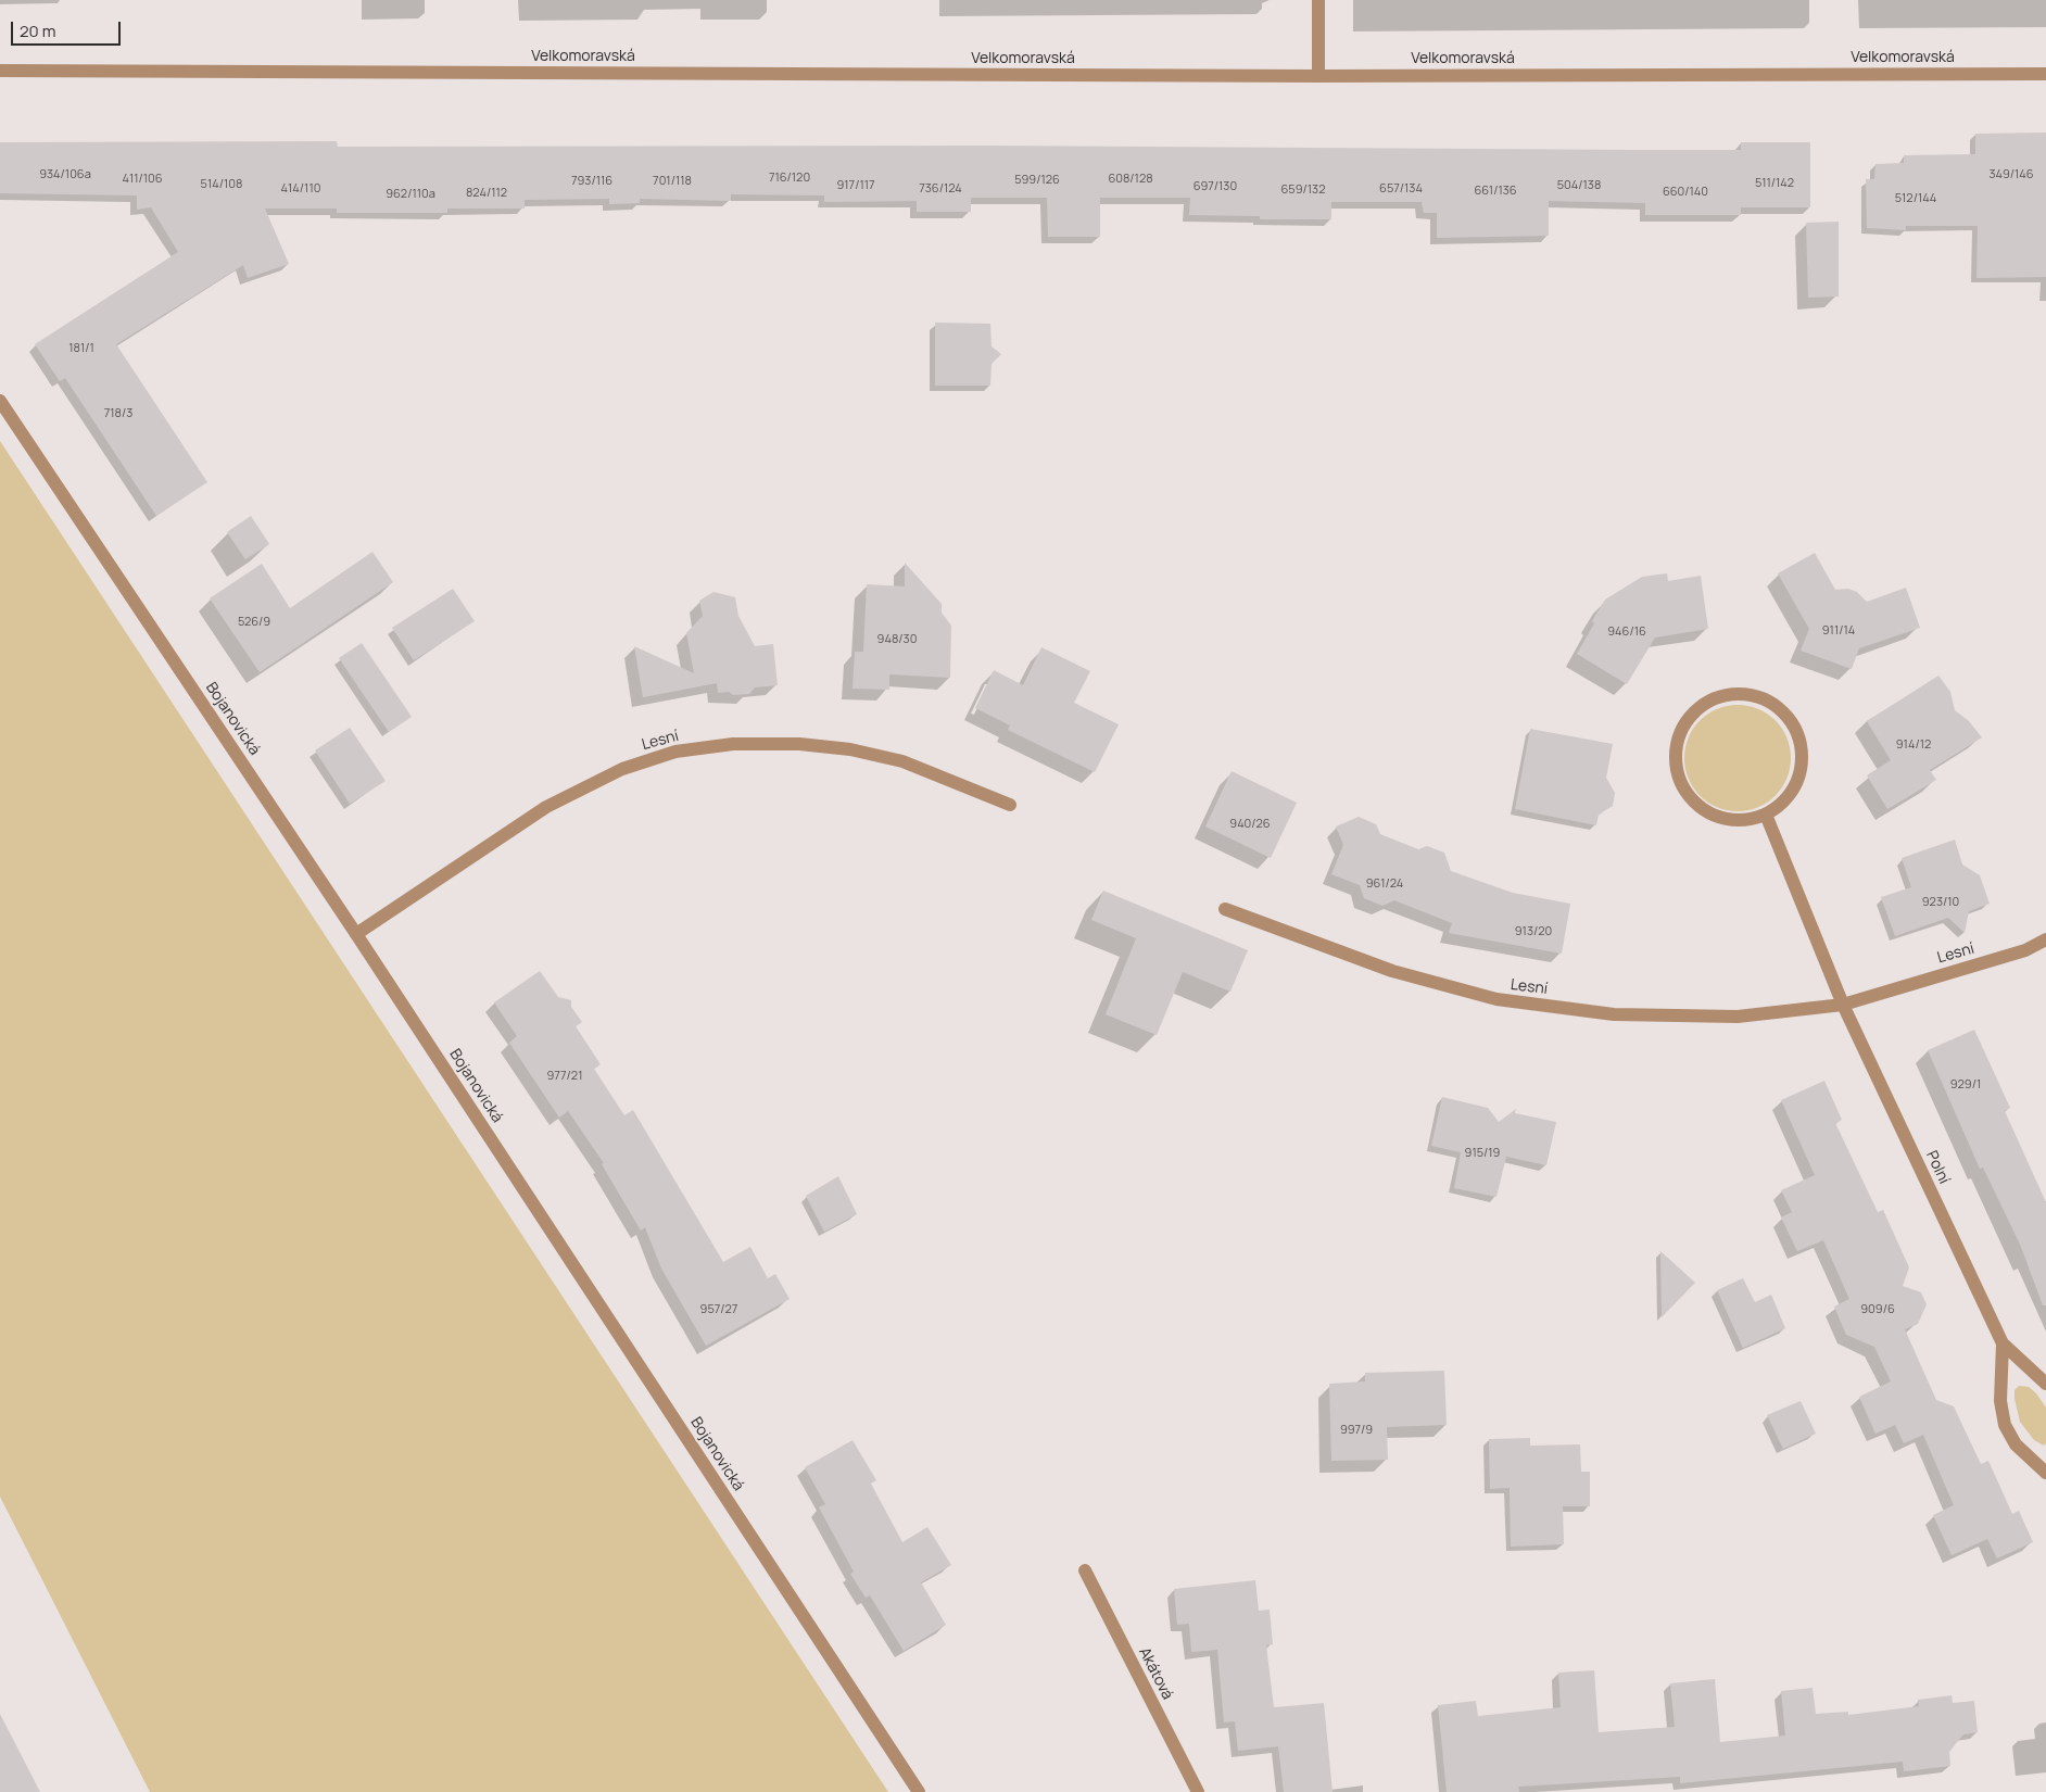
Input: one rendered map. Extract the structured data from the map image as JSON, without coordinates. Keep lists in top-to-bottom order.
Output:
{
  "streets": {
    "street": [
      "Velkomoravská",
      "Bojanovická",
      "Lesní",
      "Polní",
      "Akátová"
    ]
  },
  "crossings": [
    ["Bojanovická", "Lesní"],
    ["Lesní", "Polní"]
  ],
  "house_numbers": [
    "934/106a",
    "349/146",
    "716/120",
    "411/106",
    "608/128",
    "599/126",
    "793/116",
    "701/118",
    "511/142",
    "514/108",
    "917/117",
    "504/138",
    "697/130",
    "414/110",
    "736/124",
    "657/134",
    "659/132",
    "661/136",
    "660/140",
    "824/112",
    "962/110a",
    "512/144",
    "181/1",
    "718/3",
    "526/9",
    "911/14",
    "946/16",
    "948/30",
    "914/12",
    "940/26",
    "961/24",
    "923/10",
    "913/20",
    "977/21",
    "929/1",
    "915/19",
    "957/27",
    "909/6",
    "997/9"
  ],
  "scale_bar": "20 m"
}
